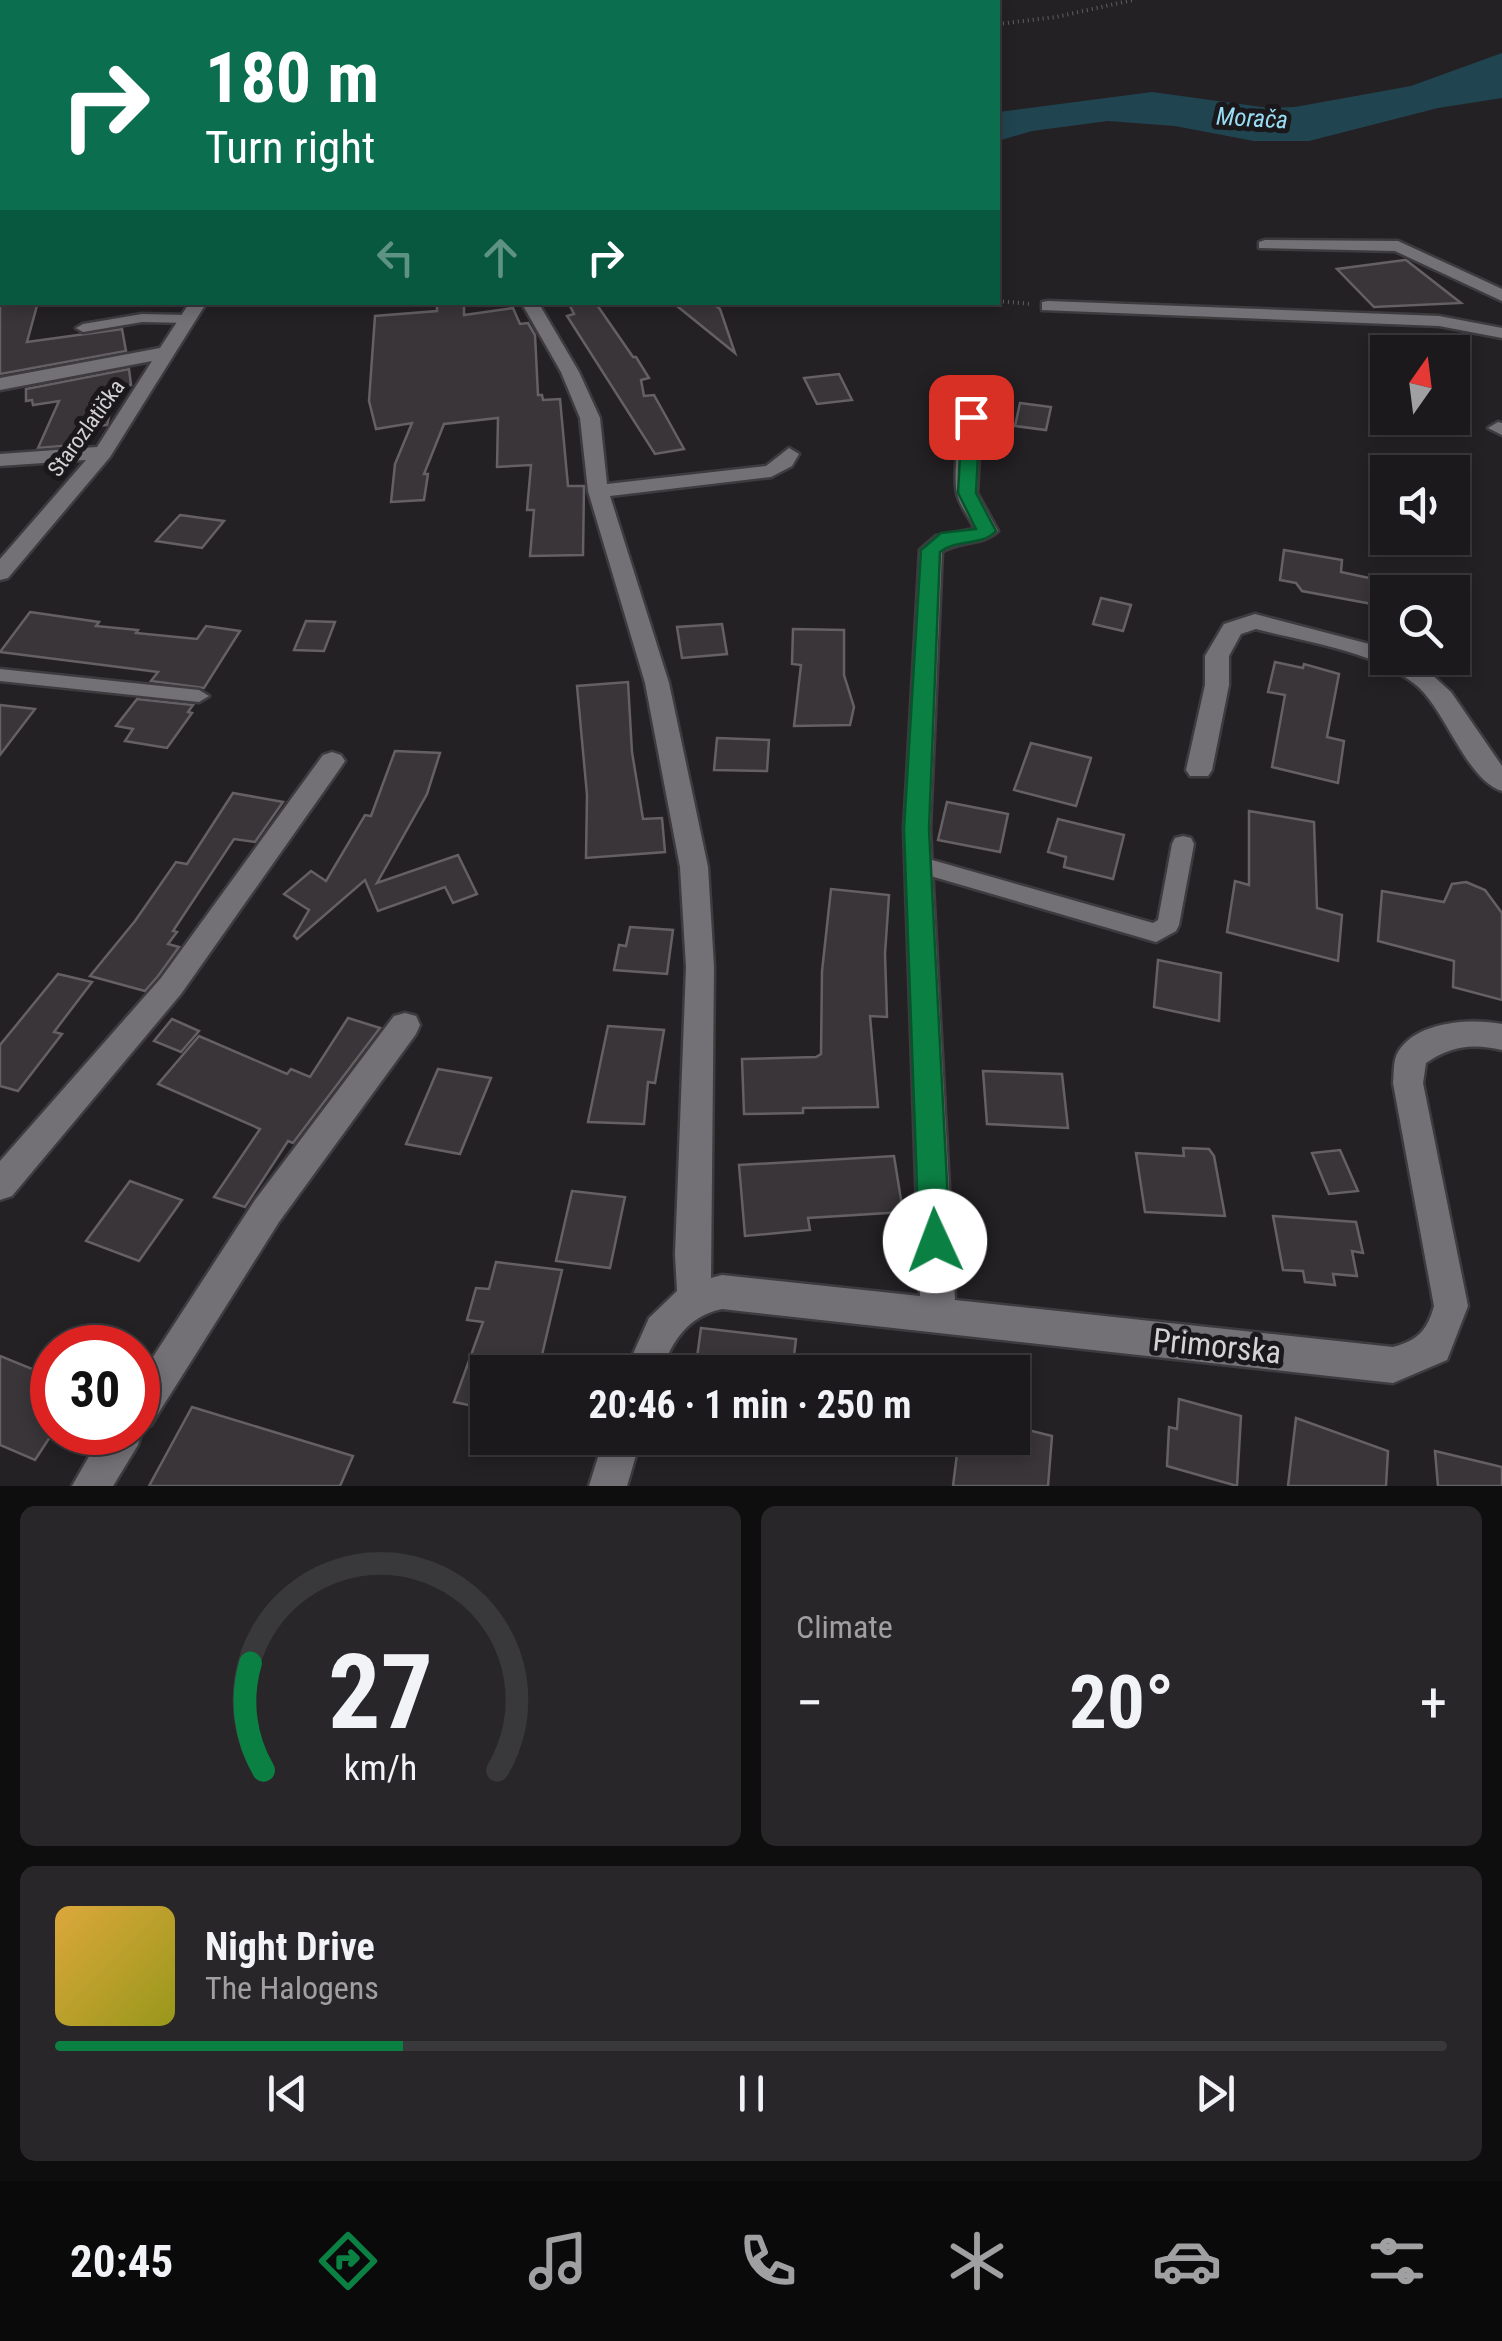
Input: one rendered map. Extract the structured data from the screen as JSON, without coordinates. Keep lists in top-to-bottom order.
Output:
{
  "streets": {
    "street": ["Starozlatička", "Primorska"]
  },
  "water": ["Morača"],
  "north": "top",
  "page": {
    "turn": ["180 m", "Turn right"],
    "limit": "30",
    "trip": "20:46 · 1 min · 250 m",
    "tile": "Climate",
    "heat": ["−", "20°", "+"],
    "song": ["Night Drive", "The Halogens"],
    "tabs": "20:45",
    "gauge": ["27", "km/h"]
  }
}
